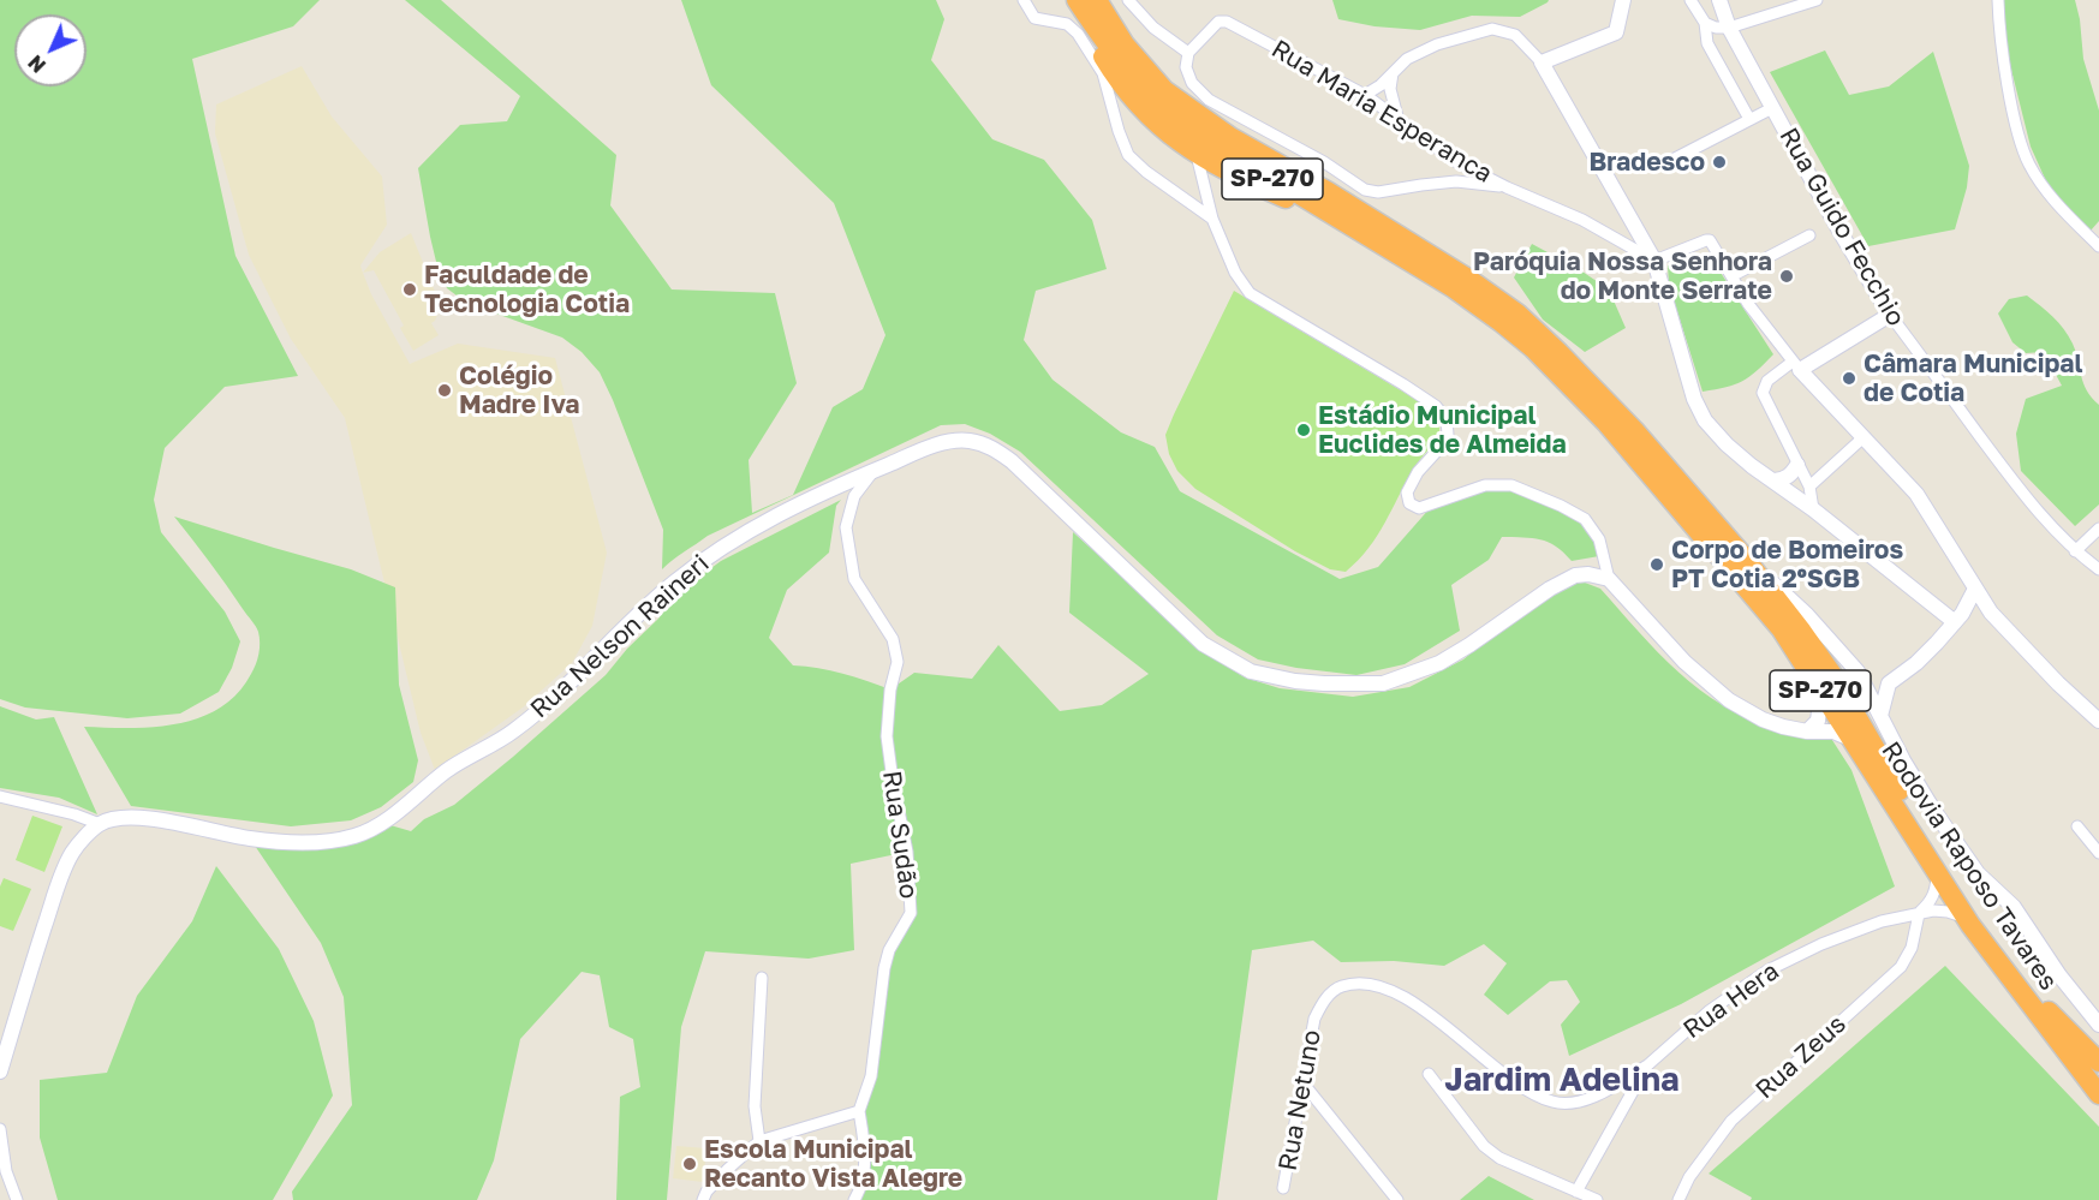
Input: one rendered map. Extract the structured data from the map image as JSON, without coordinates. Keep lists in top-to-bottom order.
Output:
{
  "streets": {
    "highway": ["SP-270", "Rodovia Raposo Tavares"],
    "main road": ["Rua Guido Fecchio", "Rua Nelson Raineri"],
    "street": [
      "Rua Maria Esperanca",
      "Rua Sudão",
      "Rua Hera",
      "Rua Zeus",
      "Rua Netuno"
    ]
  },
  "crossings": [
    ["Rua Nelson Raineri", "Rua Sudão"],
    ["Rodovia Raposo Tavares", "Rua Hera"],
    ["Rodovia Raposo Tavares", "Rua Zeus"],
    ["Rua Hera", "Rua Zeus"],
    ["Rua Hera", "Rua Netuno"]
  ],
  "districts": ["Jardim Adelina"],
  "places": [
    "Bradesco",
    "Paróquia Nossa Senhora do Monte Serrate",
    "Faculdade de Tecnologia Cotia",
    "Câmara Municipal de Cotia",
    "Colégio Madre Iva",
    "Estádio Municipal Euclides de Almeida",
    "Corpo de Bomeiros PT Cotia 2ºSGB",
    "Escola Municipal Recanto Vista Alegre"
  ],
  "north": "bottom left"
}
